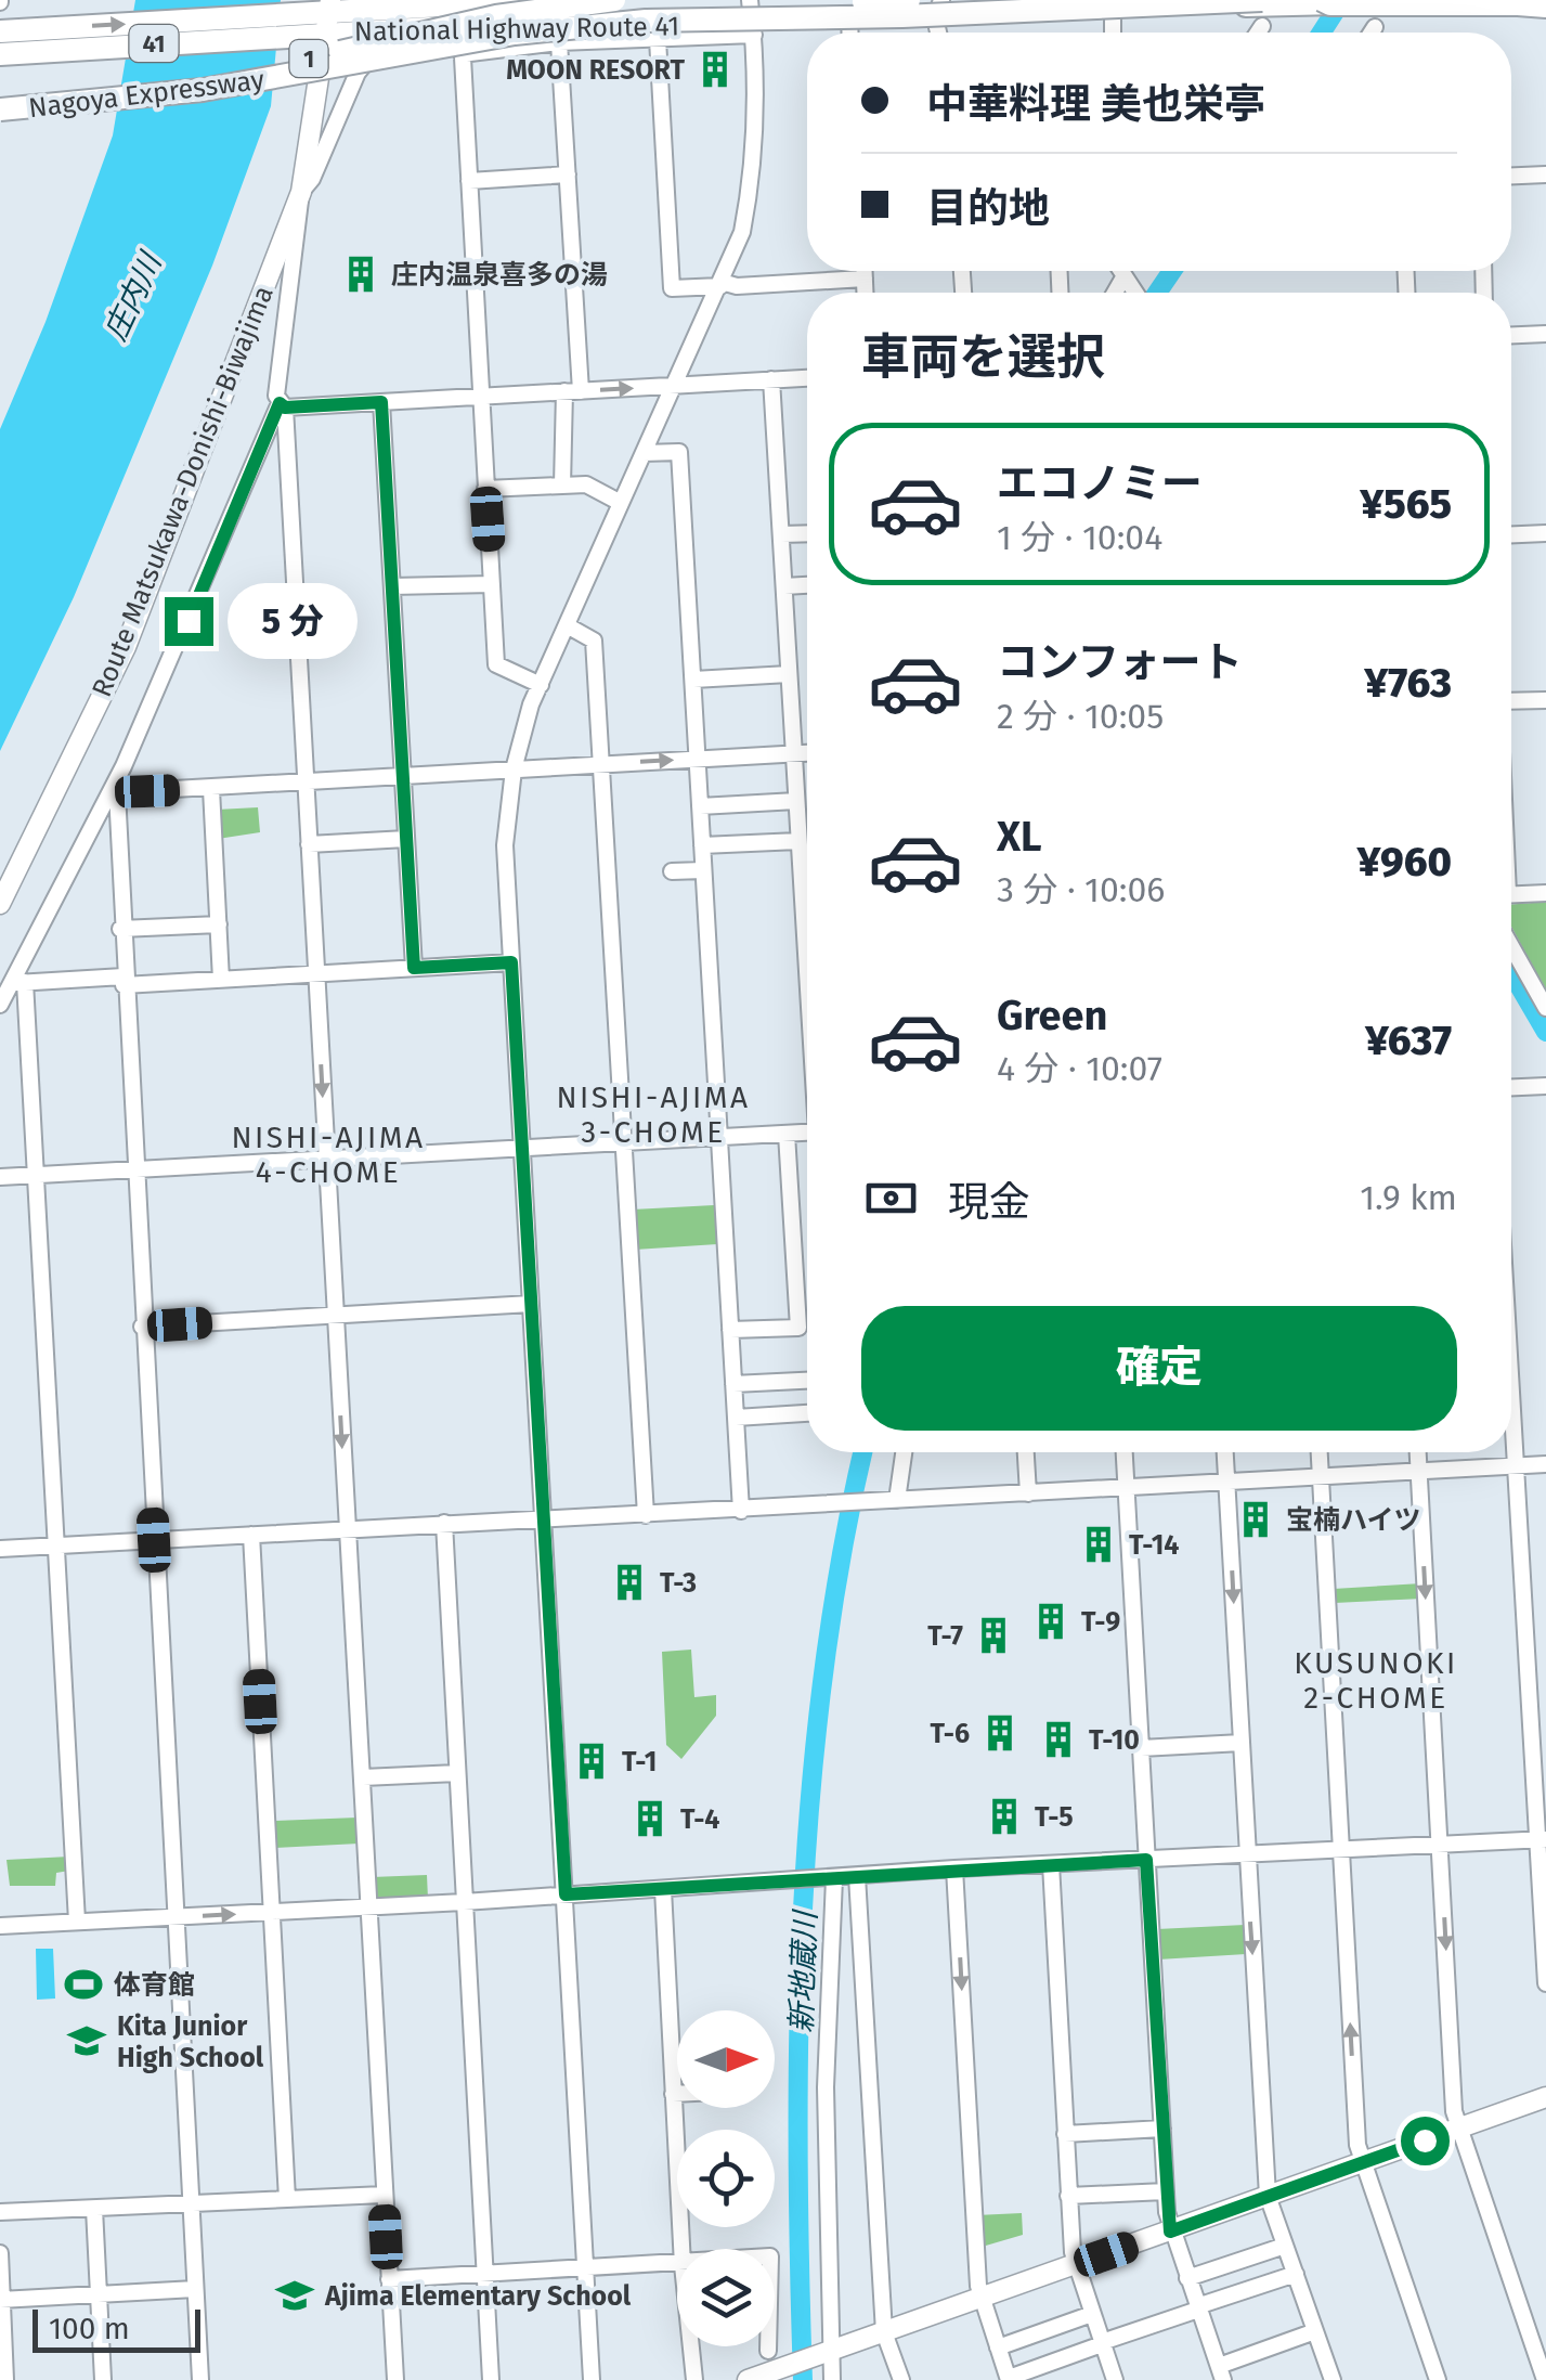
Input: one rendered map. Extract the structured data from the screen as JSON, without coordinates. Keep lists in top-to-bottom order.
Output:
{
  "streets": {
    "highway": [
      "National Highway Route 41",
      "41",
      "1",
      "Nagoya Expressway"
    ],
    "main road": ["Route Matsukawa-Donishi-Biwajima"]
  },
  "crossings": [
    ["National Highway Route 41", "Route Matsukawa-Donishi-Biwajima"]
  ],
  "districts": ["NISHI-AJIMA 3-CHOME", "NISHI-AJIMA 4-CHOME", "KUSUNOKI 2-CHOME"],
  "water": ["庄内川", "新地蔵川"],
  "places": {
    "building": [
      "MOON RESORT",
      "庄内温泉喜多の湯",
      "宝楠ハイツ",
      "T-14",
      "T-3",
      "T-9",
      "T-7",
      "T-6",
      "T-10",
      "T-1",
      "T-5",
      "T-4"
    ],
    "sports": ["体育館"],
    "school or university": ["Kita Junior High School", "Ajima Elementary School"]
  },
  "scale_bar": "100 m",
  "north": "right",
  "page": {
    "banner": ["中華料理 美也栄亭", "目的地"],
    "heading": "車両を選択",
    "list": [
      {
        "name": "エコノミー",
        "note": "1 分 · 10:04",
        "value": "¥565"
      },
      {
        "name": "コンフォート",
        "note": "2 分 · 10:05",
        "value": "¥763"
      },
      {
        "name": "XL",
        "note": "3 分 · 10:06",
        "value": "¥960"
      },
      {
        "name": "Green",
        "note": "4 分 · 10:07",
        "value": "¥637"
      }
    ],
    "bubble": "5 分",
    "pay": ["現金", "1.9 km"],
    "buttons": "確定",
    "scale": "100 m"
  }
}
